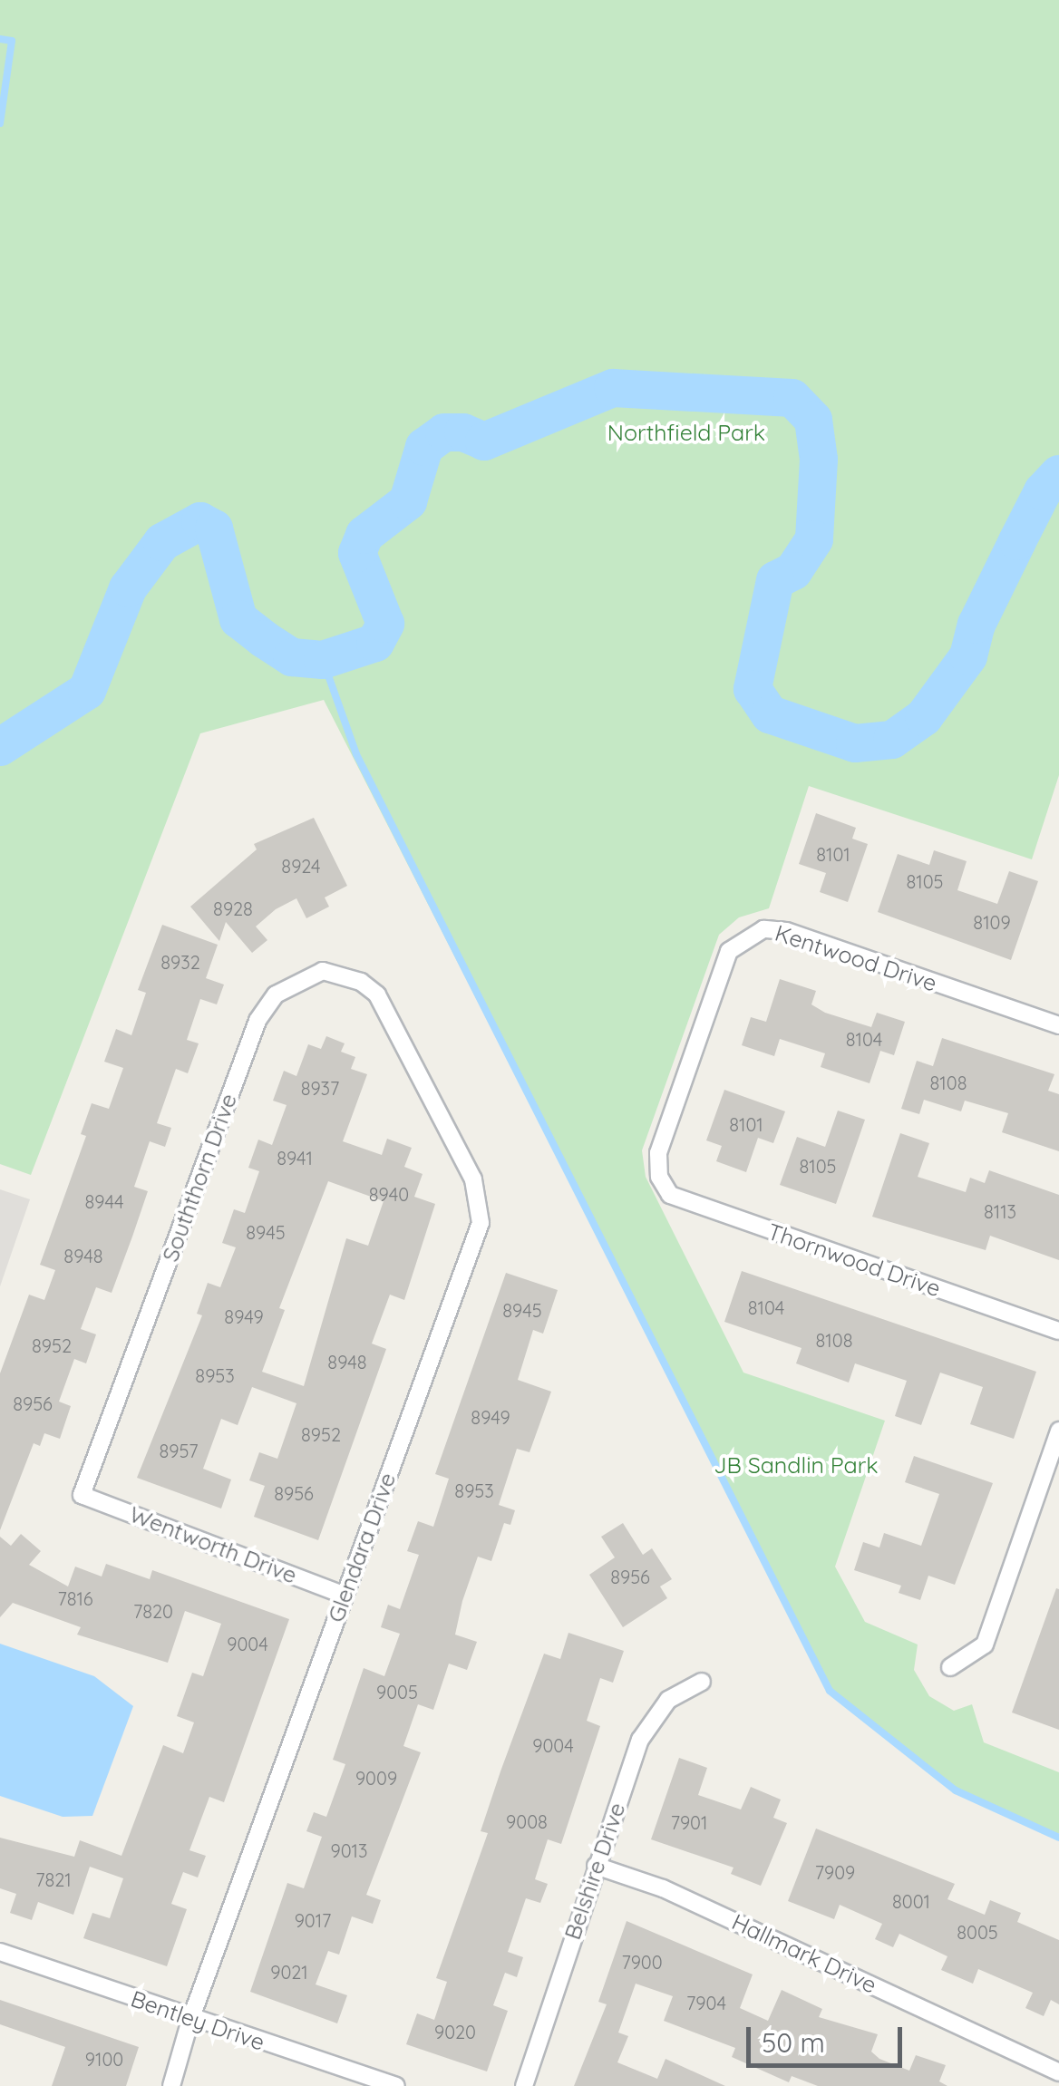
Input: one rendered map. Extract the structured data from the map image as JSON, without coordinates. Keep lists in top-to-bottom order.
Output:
{
  "streets": {
    "street": [
      "Kentwood Drive",
      "Souththorn Drive",
      "Thornwood Drive",
      "Wentworth Drive",
      "Glendara Drive",
      "Belshire Drive",
      "Hallmark Drive",
      "Bentley Drive"
    ]
  },
  "crossings": [
    ["Kentwood Drive", "Thornwood Drive"],
    ["Souththorn Drive", "Wentworth Drive"],
    ["Souththorn Drive", "Glendara Drive"],
    ["Wentworth Drive", "Glendara Drive"],
    ["Glendara Drive", "Bentley Drive"],
    ["Belshire Drive", "Hallmark Drive"]
  ],
  "parks": ["Northfield Park", "JB Sandlin Park"],
  "house_numbers": [
    "8101",
    "8924",
    "8105",
    "8928",
    "8109",
    "8932",
    "8104",
    "8108",
    "8937",
    "8101",
    "8941",
    "8105",
    "8940",
    "8944",
    "8113",
    "8945",
    "8948",
    "8104",
    "8945",
    "8949",
    "8108",
    "8952",
    "8948",
    "8953",
    "8956",
    "8949",
    "8952",
    "8957",
    "8953",
    "8956",
    "8956",
    "7816",
    "7820",
    "9004",
    "9005",
    "9004",
    "9009",
    "9008",
    "7901",
    "9013",
    "7909",
    "7821",
    "8001",
    "9017",
    "8005",
    "7900",
    "9021",
    "7904",
    "9020",
    "9100"
  ],
  "scale_bar": "50 m"
}
